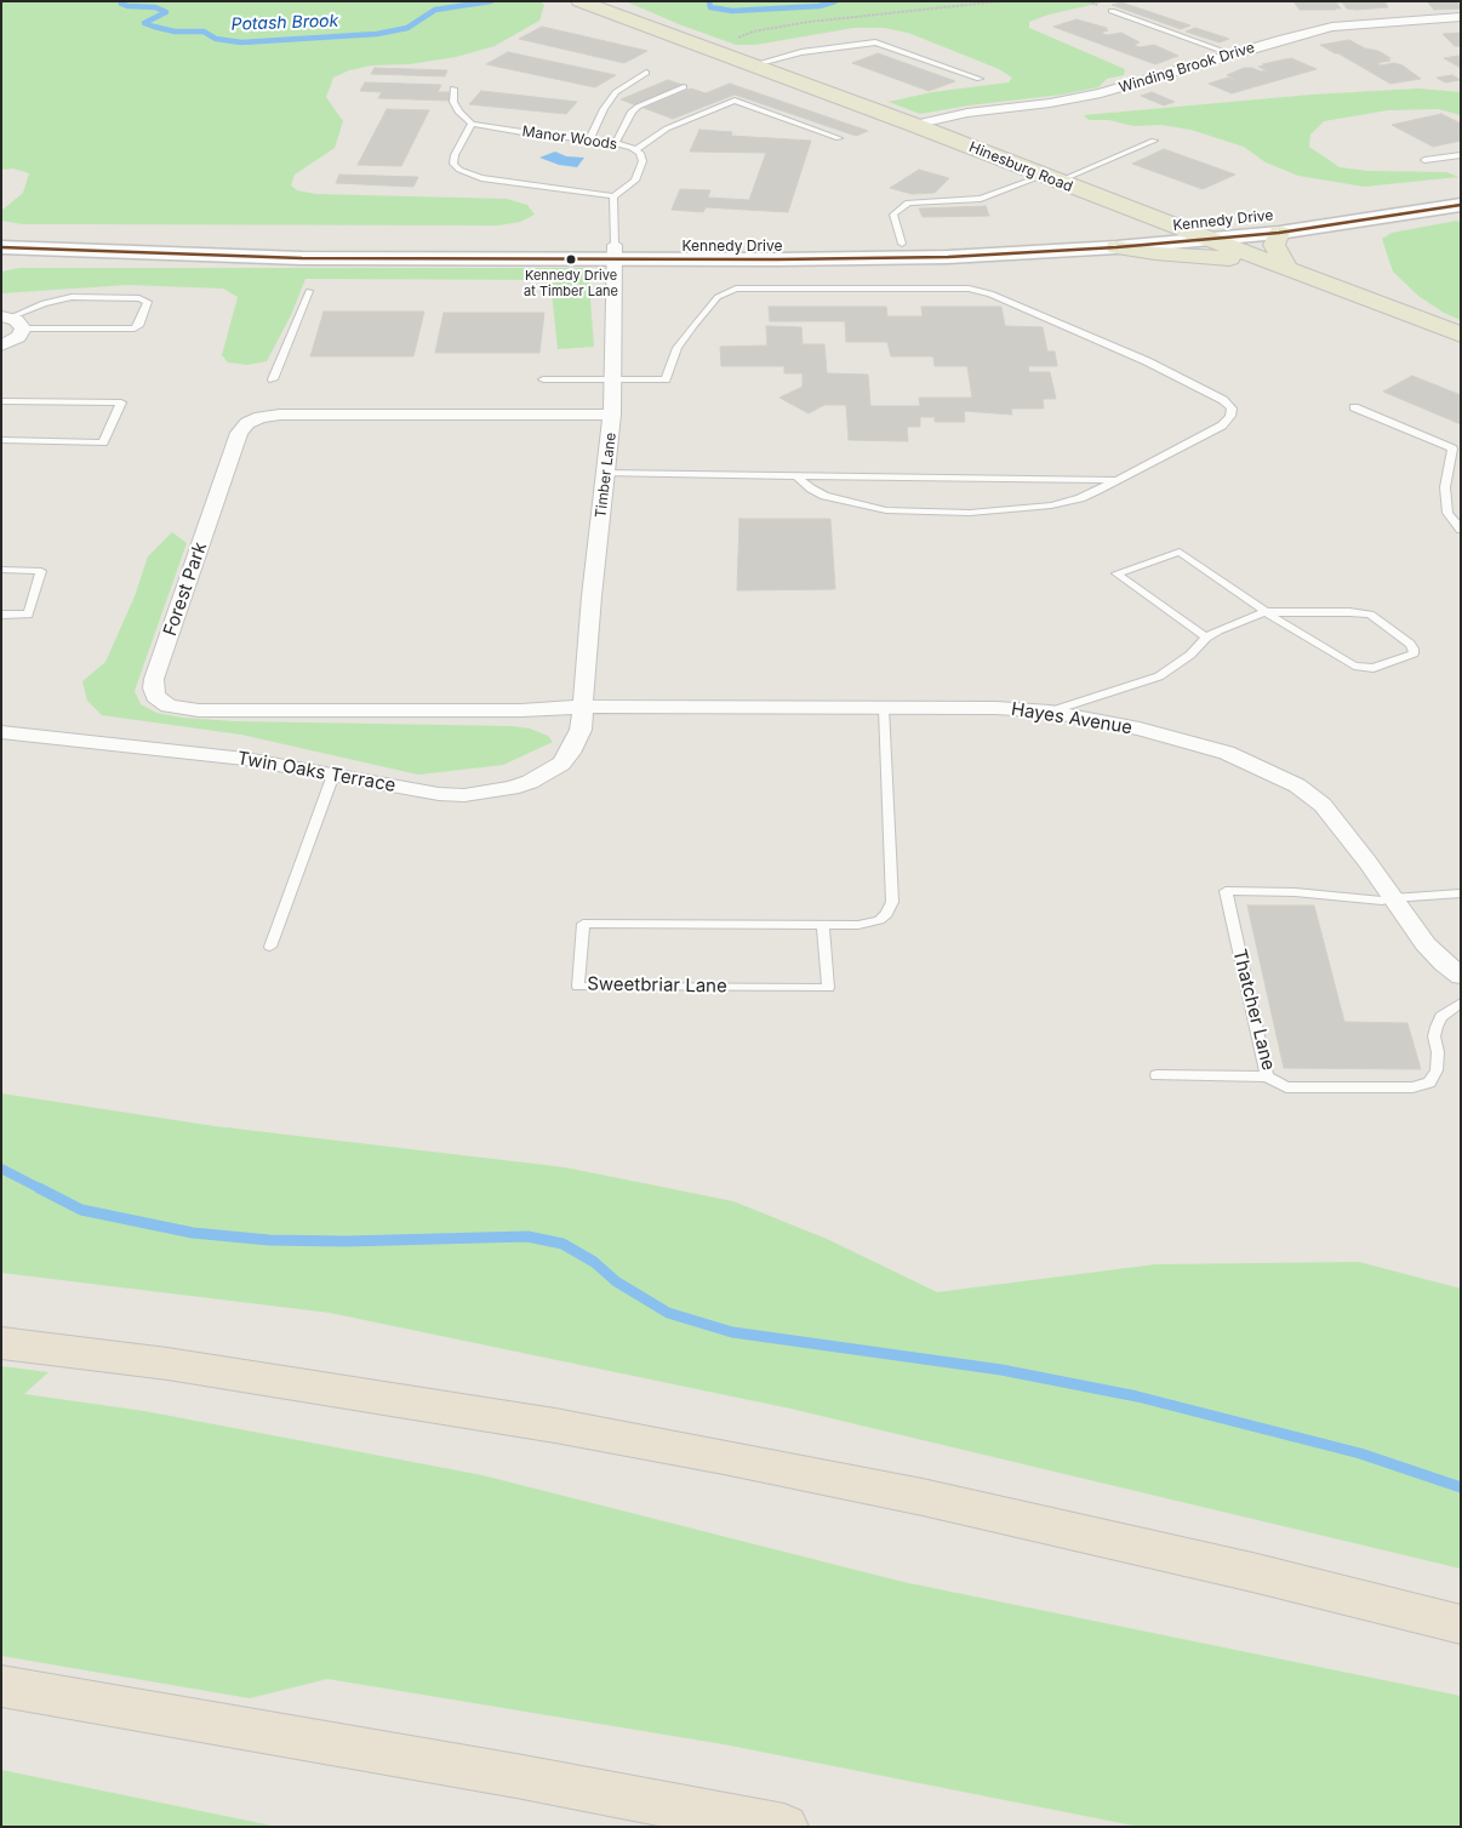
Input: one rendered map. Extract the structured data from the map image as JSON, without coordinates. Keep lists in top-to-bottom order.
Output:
{
  "streets": {
    "main road": ["Hinesburg Road", "Kennedy Drive"],
    "street": [
      "Winding Brook Drive",
      "Timber Lane",
      "Forest Park",
      "Hayes Avenue",
      "Twin Oaks Terrace"
    ],
    "lane": ["Manor Woods", "Sweetbriar Lane", "Thatcher Lane"]
  },
  "crossings": [
    ["Winding Brook Drive", "Hinesburg Road"],
    ["Hinesburg Road", "Kennedy Drive"],
    ["Kennedy Drive", "Timber Lane"],
    ["Timber Lane", "Forest Park"],
    ["Timber Lane", "Hayes Avenue"],
    ["Timber Lane", "Twin Oaks Terrace"],
    ["Forest Park", "Hayes Avenue"],
    ["Forest Park", "Twin Oaks Terrace"],
    ["Hayes Avenue", "Twin Oaks Terrace"],
    ["Hayes Avenue", "Sweetbriar Lane"],
    ["Hayes Avenue", "Thatcher Lane"]
  ],
  "water": ["Potash Brook"],
  "places": ["Kennedy Drive at Timber Lane"]
}
